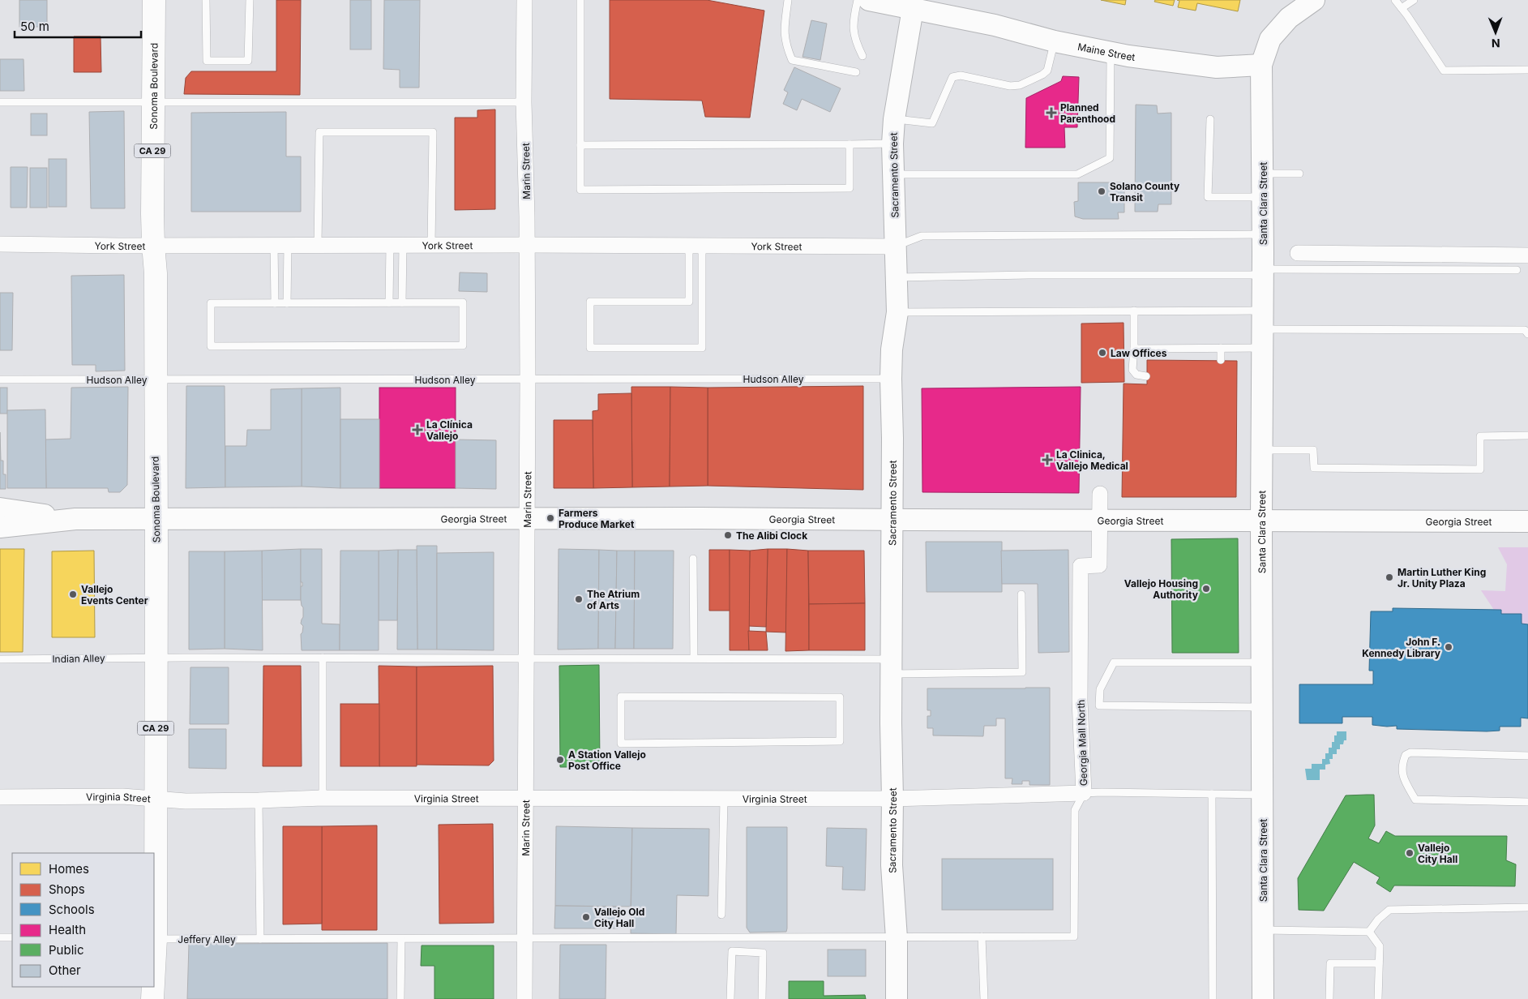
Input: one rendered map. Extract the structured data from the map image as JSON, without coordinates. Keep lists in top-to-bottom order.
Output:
{
  "streets": {
    "main road": [
      "Maine Street",
      "Sonoma Boulevard",
      "CA 29",
      "Sacramento Street",
      "Santa Clara Street",
      "Georgia Street"
    ],
    "street": [
      "Marin Street",
      "York Street",
      "Georgia Mall North",
      "Virginia Street"
    ],
    "lane": ["Hudson Alley", "Indian Alley", "Jeffery Alley"]
  },
  "crossings": [
    ["Maine Street", "Sacramento Street"],
    ["Maine Street", "Santa Clara Street"],
    ["Sonoma Boulevard", "York Street"],
    ["Sonoma Boulevard", "Hudson Alley"],
    ["Sonoma Boulevard", "Georgia Street"],
    ["Sonoma Boulevard", "Indian Alley"],
    ["Sonoma Boulevard", "Virginia Street"],
    ["Sonoma Boulevard", "Jeffery Alley"],
    ["Marin Street", "York Street"],
    ["Marin Street", "Hudson Alley"],
    ["Marin Street", "Georgia Street"],
    ["Marin Street", "Indian Alley"],
    ["Marin Street", "Virginia Street"],
    ["Marin Street", "Jeffery Alley"],
    ["Sacramento Street", "York Street"],
    ["Sacramento Street", "Hudson Alley"],
    ["Sacramento Street", "Georgia Street"],
    ["Sacramento Street", "Indian Alley"],
    ["Sacramento Street", "Georgia Mall North"],
    ["Sacramento Street", "Virginia Street"],
    ["Sacramento Street", "Jeffery Alley"],
    ["Santa Clara Street", "Georgia Street"],
    ["Georgia Street", "Georgia Mall North"],
    ["Georgia Mall North", "Virginia Street"],
    ["Georgia Mall North", "Jeffery Alley"]
  ],
  "places": {
    "health": ["Planned Parenthood", "La Clínica Vallejo", "La Clinica, Vallejo Medical"],
    "other": [
      "Solano County Transit",
      "Law Offices",
      "Farmers Produce Market",
      "The Alibi Clock",
      "Martin Luther King Jr. Unity Plaza",
      "Vallejo Housing Authority",
      "Vallejo Events Center",
      "The Atrium of Arts",
      "John F. Kennedy Library",
      "A Station Vallejo Post Office",
      "Vallejo City Hall",
      "Vallejo Old City Hall"
    ]
  },
  "legend": [
    "Homes",
    "Shops",
    "Schools",
    "Health",
    "Public",
    "Other"
  ],
  "scale_bar": "50 m",
  "north": "bottom"
}
